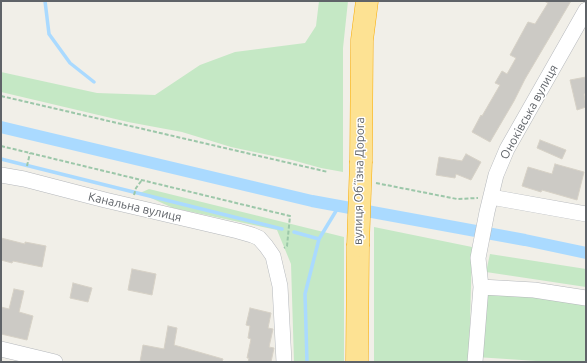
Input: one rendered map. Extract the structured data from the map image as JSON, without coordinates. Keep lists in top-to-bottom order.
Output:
{
  "streets": {
    "highway": ["вулиця Обʼїзна Дорога"],
    "street": ["Оноківська вулиця", "Канальна вулиця"]
  }
}
